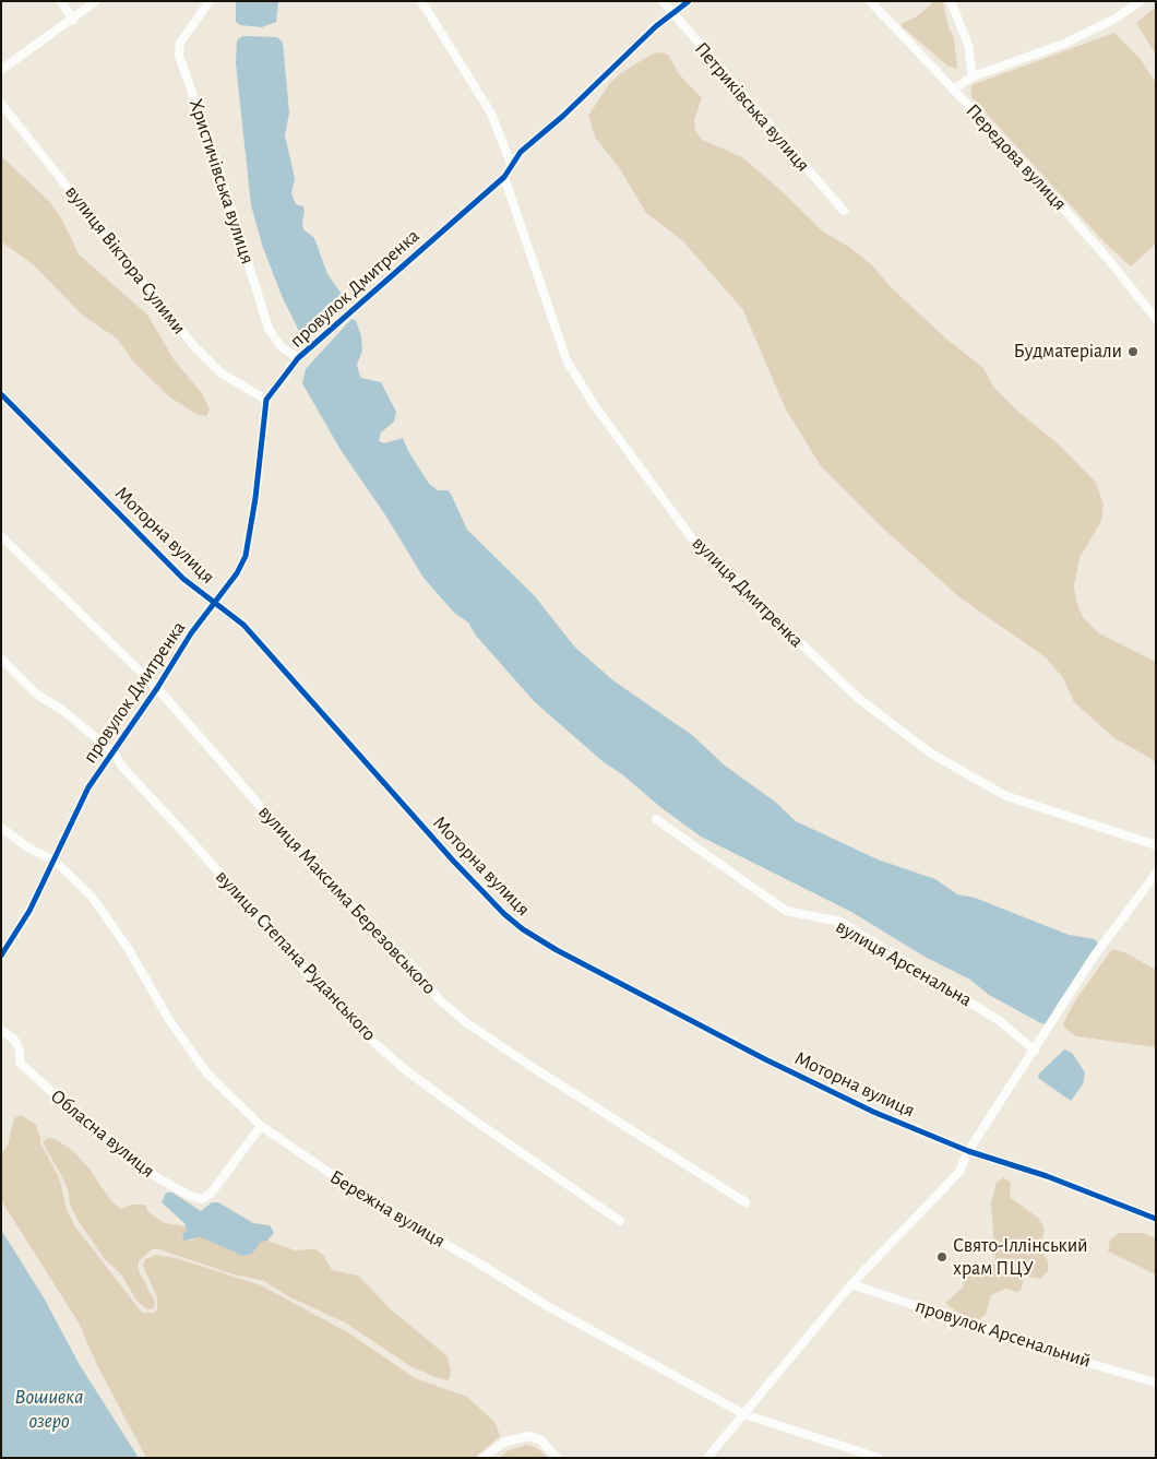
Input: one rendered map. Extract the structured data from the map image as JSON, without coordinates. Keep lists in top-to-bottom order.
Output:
{
  "streets": {
    "street": [
      "Петриківська вулиця",
      "Передова вулиця",
      "Христичівська вулиця",
      "вулиця Віктора Сулими",
      "провулок Дмитренка",
      "Моторна вулиця",
      "вулиця Дмитренка",
      "вулиця Максима Березовського",
      "вулиця Степана Руданського",
      "вулиця Арсенальна",
      "Обласна вулиця",
      "Бережна вулиця",
      "провулок Арсенальний"
    ]
  },
  "crossings": [
    ["Петриківська вулиця", "провулок Дмитренка"],
    ["Христичівська вулиця", "провулок Дмитренка"],
    ["вулиця Віктора Сулими", "провулок Дмитренка"],
    ["провулок Дмитренка", "Моторна вулиця"],
    ["провулок Дмитренка", "вулиця Дмитренка"],
    ["провулок Дмитренка", "вулиця Максима Березовського"],
    ["провулок Дмитренка", "вулиця Степана Руданського"],
    ["провулок Дмитренка", "Бережна вулиця"],
    ["Обласна вулиця", "Бережна вулиця"]
  ],
  "water": ["Вошивка озеро"],
  "places": ["Будматеріали", "Свято-Іллінський храм ПЦУ"]
}
